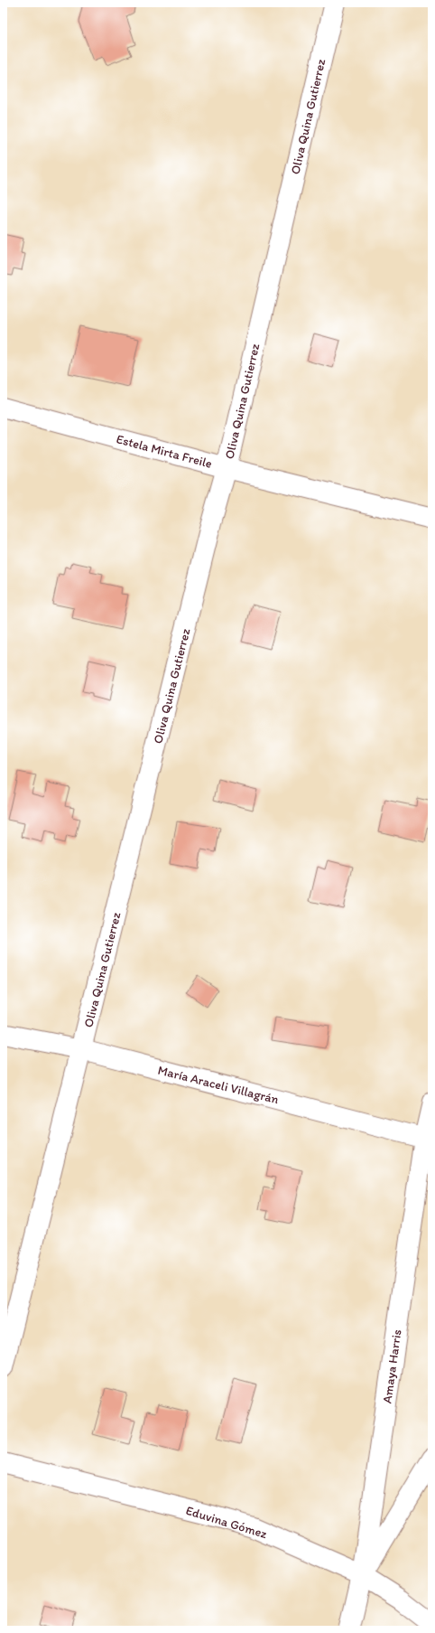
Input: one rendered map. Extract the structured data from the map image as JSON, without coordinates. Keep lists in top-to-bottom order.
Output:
{
  "streets": {
    "street": [
      "Oliva Quina Gutierrez",
      "Estela Mirta Freile",
      "María Araceli Villagrán",
      "Amaya Harris",
      "Eduvina Gómez"
    ]
  },
  "crossings": [
    ["Oliva Quina Gutierrez", "Estela Mirta Freile"],
    ["Oliva Quina Gutierrez", "María Araceli Villagrán"],
    ["María Araceli Villagrán", "Amaya Harris"],
    ["Amaya Harris", "Eduvina Gómez"]
  ]
}
